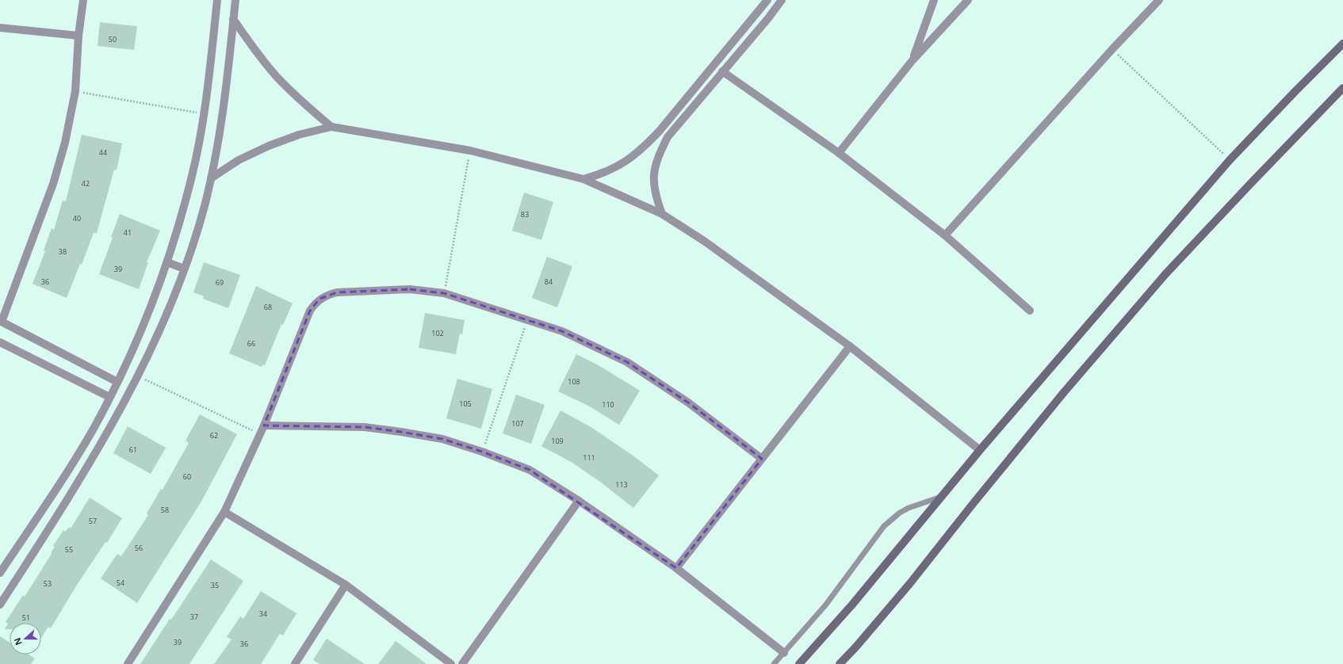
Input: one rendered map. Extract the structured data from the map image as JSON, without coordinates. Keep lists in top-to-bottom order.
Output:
{
  "house_numbers": [
    "50",
    "44",
    "42",
    "83",
    "40",
    "41",
    "38",
    "39",
    "36",
    "84",
    "69",
    "68",
    "102",
    "66",
    "108",
    "105",
    "110",
    "107",
    "62",
    "109",
    "61",
    "111",
    "60",
    "113",
    "58",
    "57",
    "56",
    "55",
    "54",
    "53",
    "35",
    "34",
    "37",
    "51",
    "39",
    "36"
  ],
  "north": "left"
}
